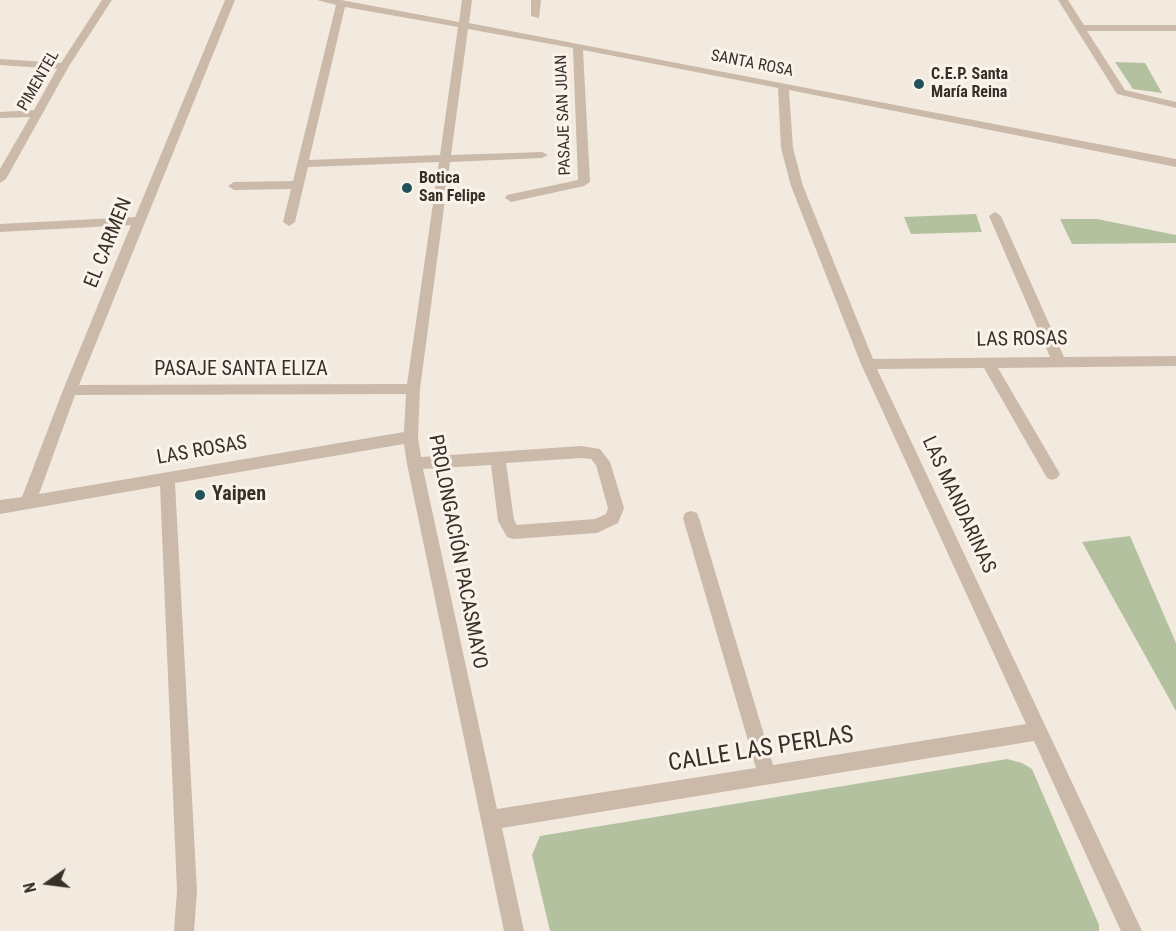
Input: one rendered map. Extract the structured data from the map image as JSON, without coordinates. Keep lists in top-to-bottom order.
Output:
{
  "streets": {
    "street": [
      "SANTA ROSA",
      "PIMENTEL",
      "PASAJE SAN JUAN",
      "EL CARMEN",
      "LAS ROSAS",
      "PASAJE SANTA ELIZA",
      "LAS MANDARINAS",
      "PROLONGACIÓN PACASMAYO",
      "CALLE LAS PERLAS"
    ]
  },
  "crossings": [
    ["SANTA ROSA", "PASAJE SAN JUAN"],
    ["SANTA ROSA", "LAS MANDARINAS"],
    ["SANTA ROSA", "PROLONGACIÓN PACASMAYO"],
    ["EL CARMEN", "LAS ROSAS"],
    ["EL CARMEN", "PASAJE SANTA ELIZA"],
    ["LAS ROSAS", "LAS MANDARINAS"],
    ["LAS ROSAS", "PROLONGACIÓN PACASMAYO"],
    ["PASAJE SANTA ELIZA", "PROLONGACIÓN PACASMAYO"],
    ["LAS MANDARINAS", "CALLE LAS PERLAS"],
    ["PROLONGACIÓN PACASMAYO", "CALLE LAS PERLAS"]
  ],
  "places": ["C.E.P. Santa María Reina", "Botica San Felipe", "Yaipen"],
  "north": "left"
}
